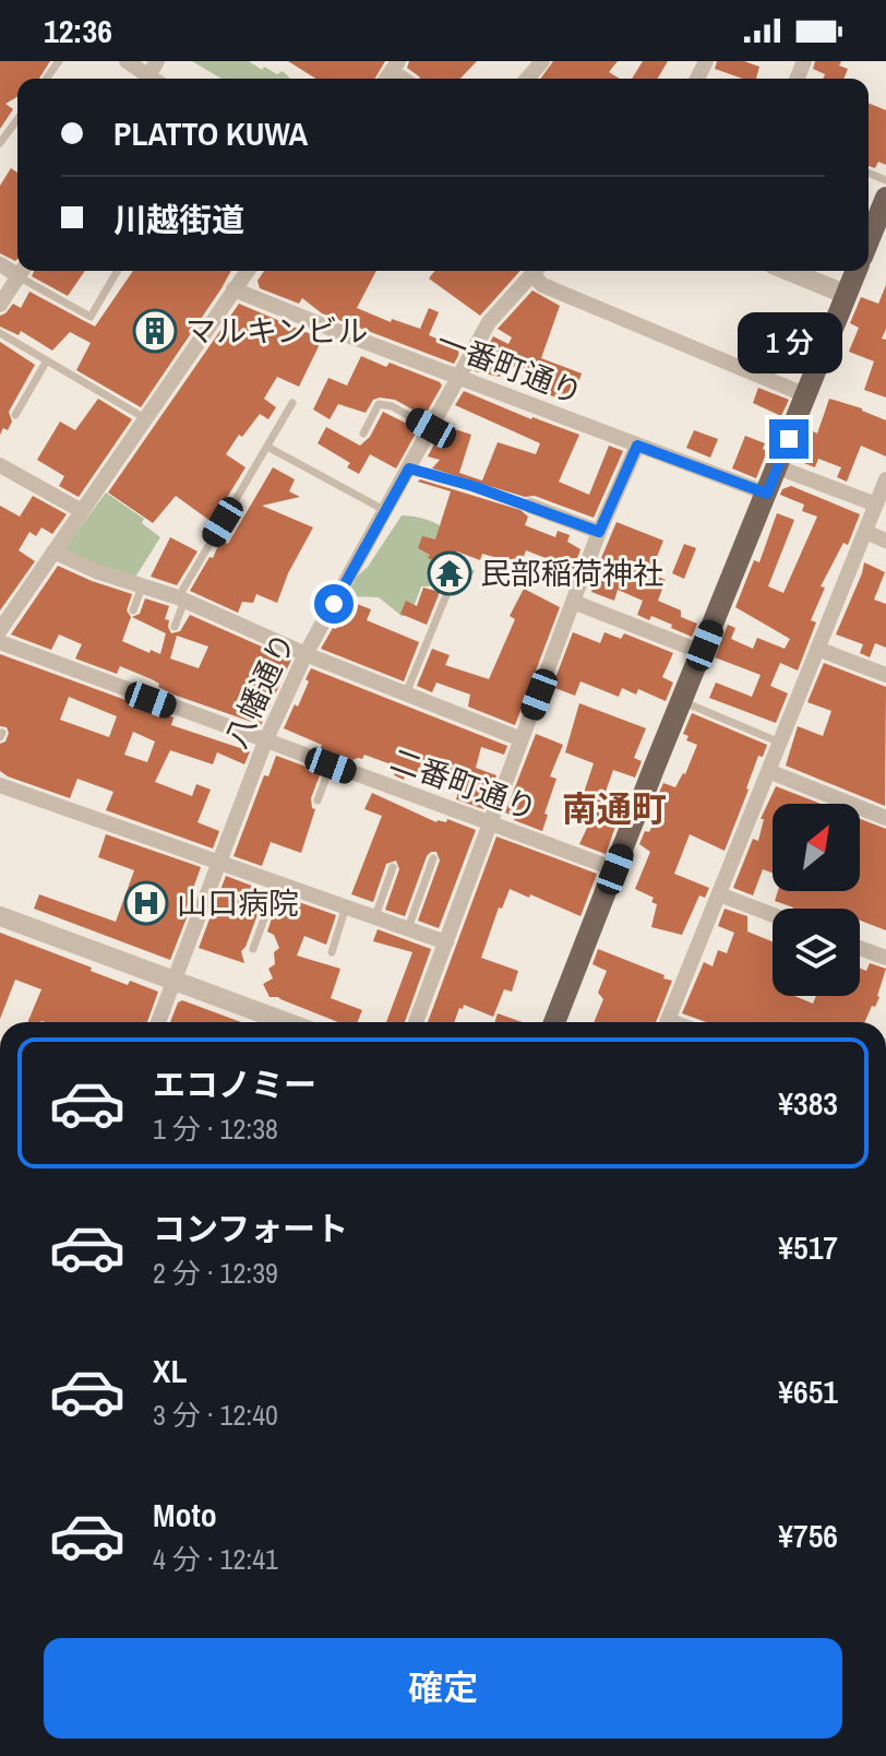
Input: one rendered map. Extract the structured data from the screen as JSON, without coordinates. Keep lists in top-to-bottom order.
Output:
{
  "streets": {
    "street": ["一番町通り", "八幡通り", "二番町通り"]
  },
  "crossings": [
    ["一番町通り", "八幡通り"],
    ["八幡通り", "二番町通り"]
  ],
  "districts": ["南通町"],
  "places": {
    "building": ["マルキンビル"],
    "temple": ["民部稲荷神社"],
    "hospital": ["山口病院"]
  },
  "north": "top right",
  "page": {
    "status": "12:36",
    "banner": ["PLATTO KUWA", "川越街道"],
    "bubble": "1 分",
    "list": [
      {
        "name": "エコノミー",
        "note": "1 分 · 12:38",
        "value": "¥383"
      },
      {
        "name": "コンフォート",
        "note": "2 分 · 12:39",
        "value": "¥517"
      },
      {
        "name": "XL",
        "note": "3 分 · 12:40",
        "value": "¥651"
      },
      {
        "name": "Moto",
        "note": "4 分 · 12:41",
        "value": "¥756"
      }
    ],
    "buttons": "確定"
  }
}
